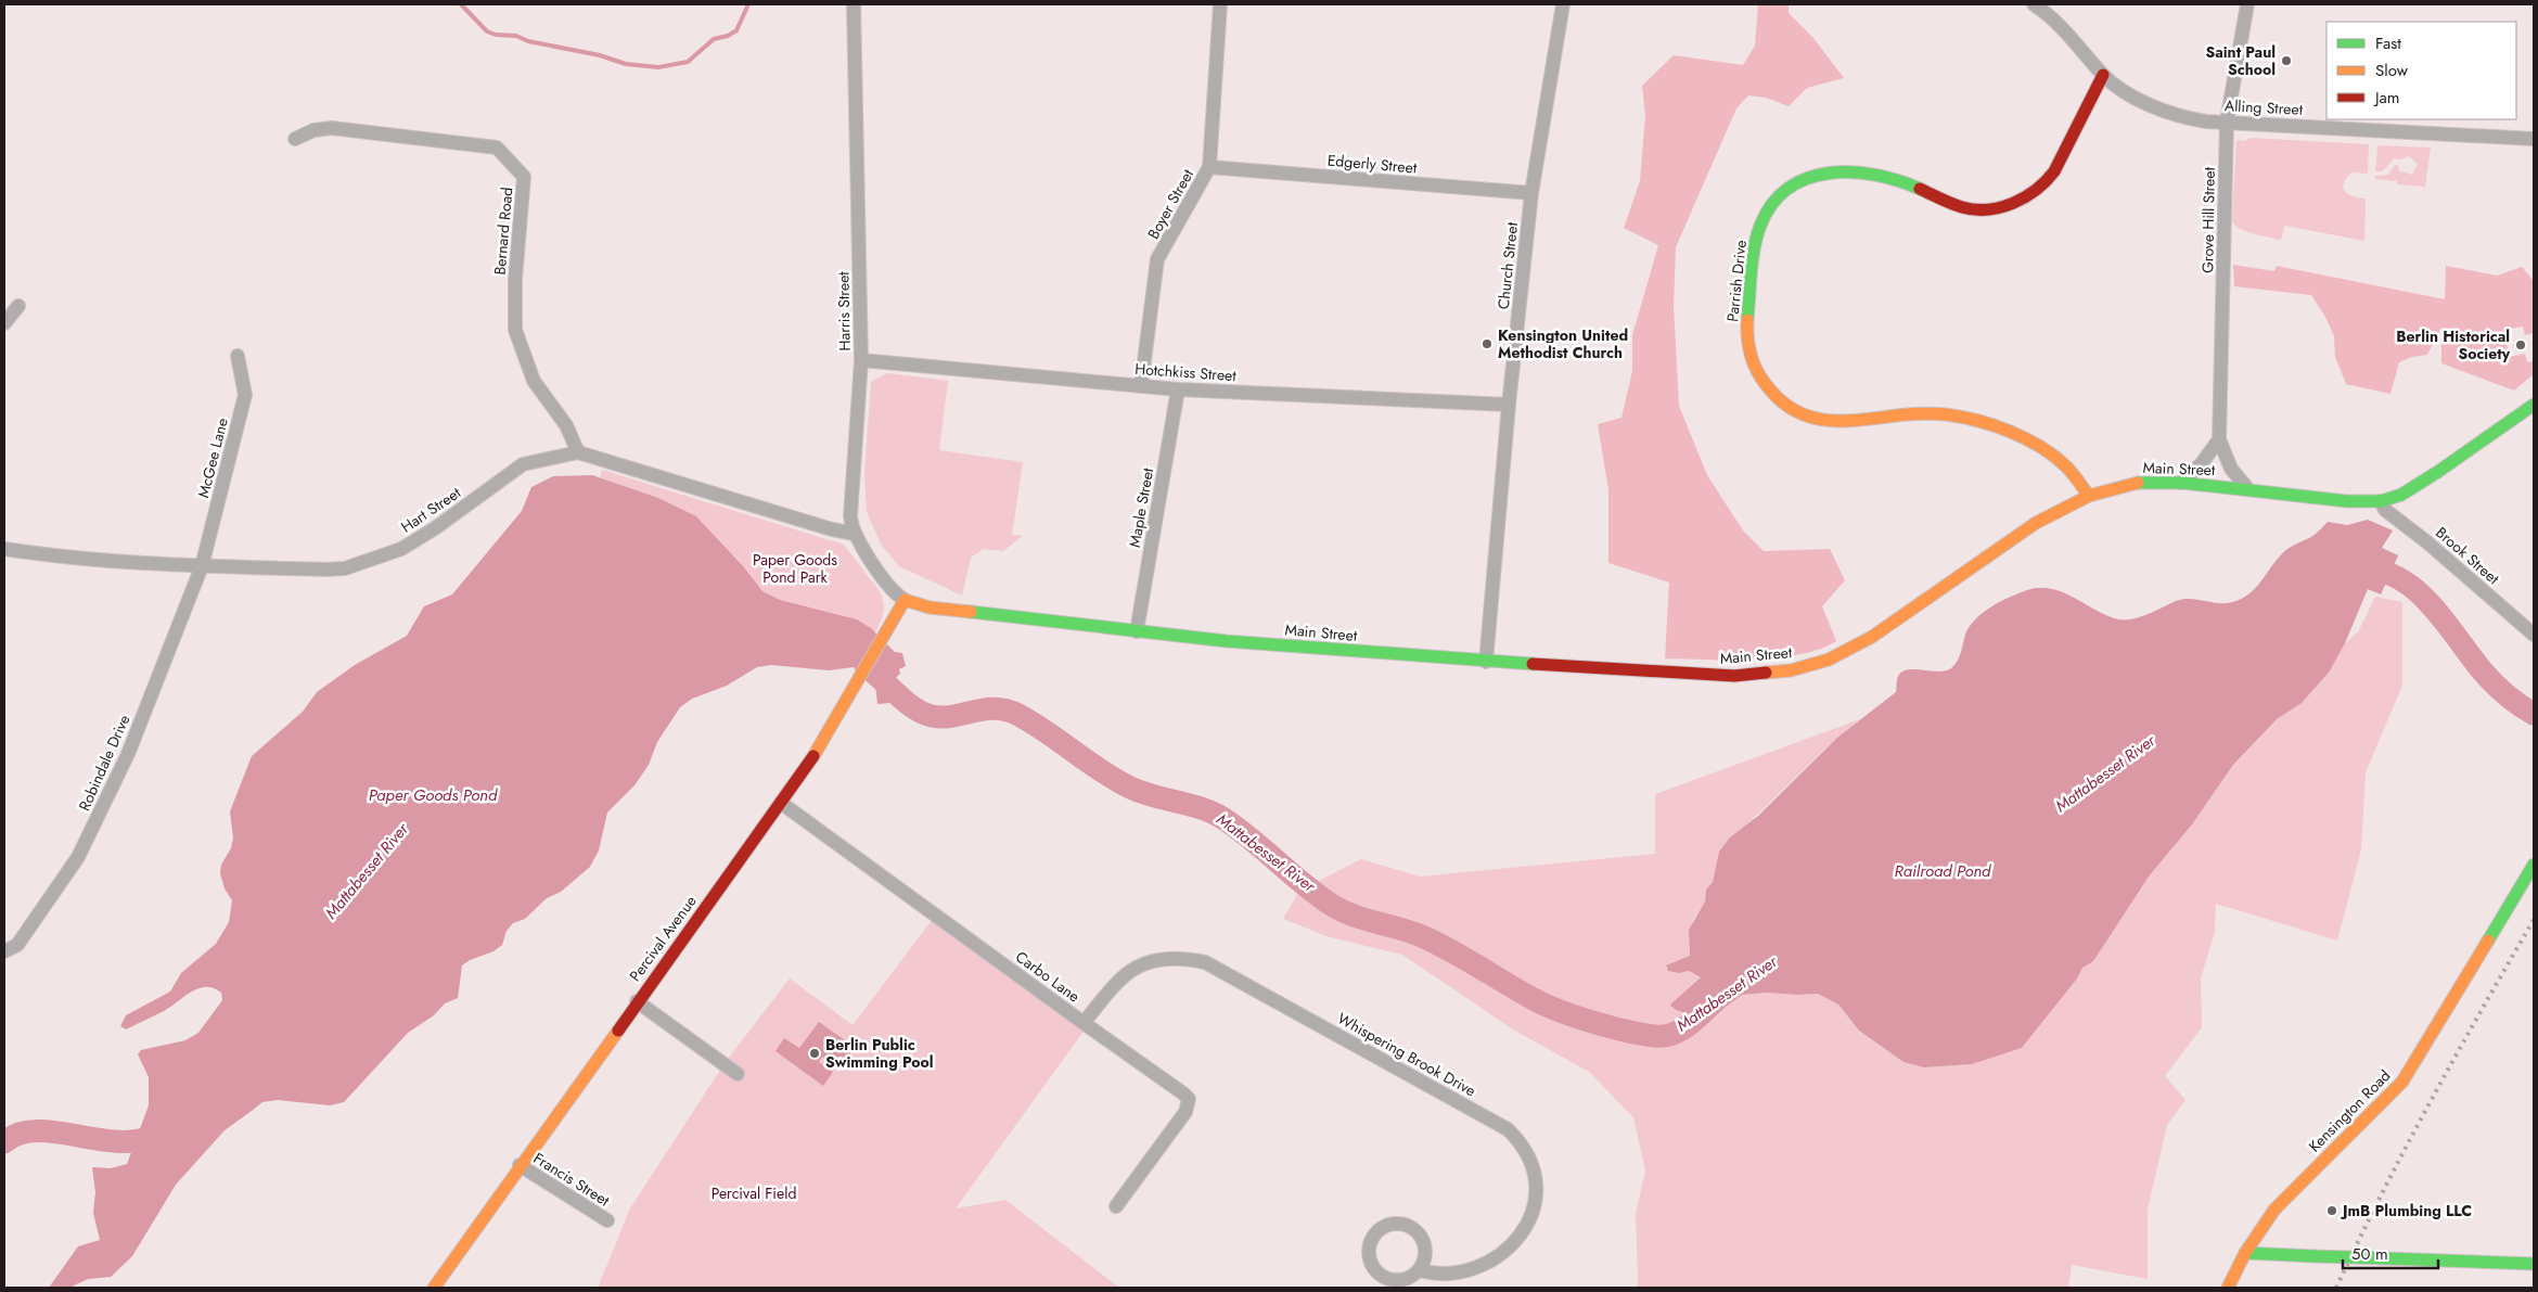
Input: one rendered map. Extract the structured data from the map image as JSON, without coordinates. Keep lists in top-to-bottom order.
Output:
{
  "streets": {
    "main road": [
      "Parrish Drive",
      "Main Street",
      "Percival Avenue",
      "Kensington Road"
    ],
    "street": [
      "Alling Street",
      "Edgerly Street",
      "Boyer Street",
      "Grove Hill Street",
      "Bernard Road",
      "Church Street",
      "Harris Street",
      "Hotchkiss Street",
      "McGee Lane",
      "Maple Street",
      "Hart Street",
      "Brook Street",
      "Robindale Drive",
      "Carbo Lane",
      "Whispering Brook Drive",
      "Francis Street"
    ]
  },
  "crossings": [
    ["Alling Street", "Grove Hill Street"],
    ["Alling Street", "Parrish Drive"],
    ["Edgerly Street", "Boyer Street"],
    ["Edgerly Street", "Church Street"],
    ["Boyer Street", "Hotchkiss Street"],
    ["Grove Hill Street", "Main Street"],
    ["Bernard Road", "Hart Street"],
    ["Church Street", "Hotchkiss Street"],
    ["Church Street", "Main Street"],
    ["Parrish Drive", "Main Street"],
    ["Harris Street", "Hotchkiss Street"],
    ["Harris Street", "Main Street"],
    ["Harris Street", "Hart Street"],
    ["Harris Street", "Percival Avenue"],
    ["Hotchkiss Street", "Maple Street"],
    ["McGee Lane", "Hart Street"],
    ["McGee Lane", "Robindale Drive"],
    ["Main Street", "Maple Street"],
    ["Main Street", "Brook Street"],
    ["Main Street", "Percival Avenue"],
    ["Hart Street", "Robindale Drive"],
    ["Percival Avenue", "Carbo Lane"],
    ["Percival Avenue", "Francis Street"],
    ["Carbo Lane", "Whispering Brook Drive"]
  ],
  "water": ["Mattabesset River", "Paper Goods Pond", "Railroad Pond"],
  "parks": ["Paper Goods Pond Park", "Percival Field"],
  "places": [
    "Saint Paul School",
    "Kensington United Methodist Church",
    "Berlin Historical Society",
    "Berlin Public Swimming Pool",
    "JmB Plumbing LLC"
  ],
  "legend": ["Fast", "Slow", "Jam"],
  "scale_bar": "50 m"
}
